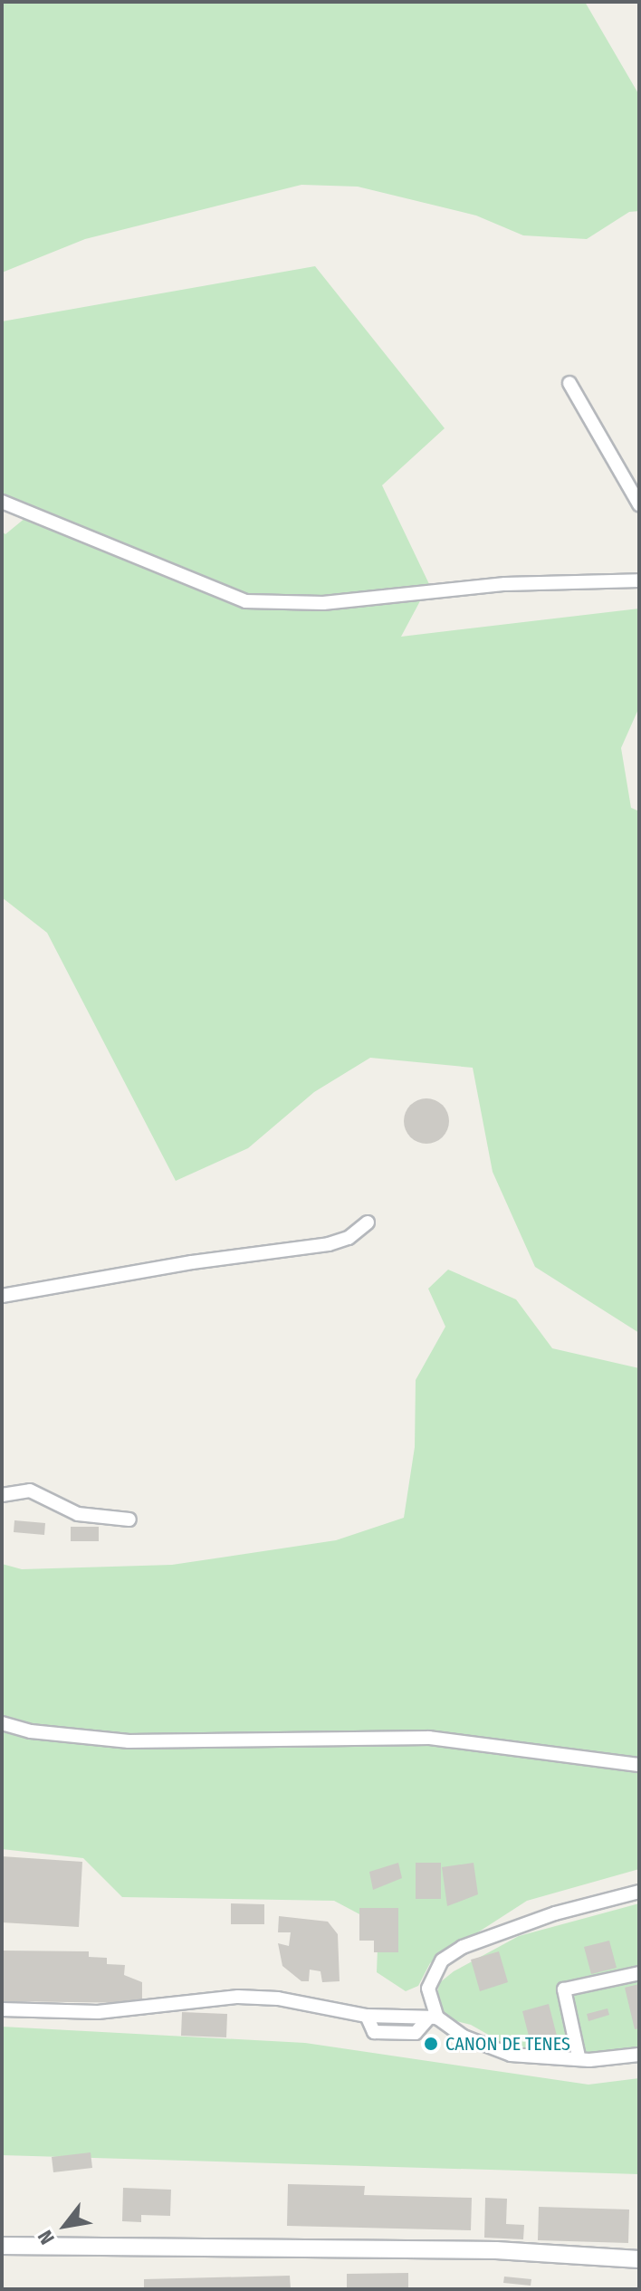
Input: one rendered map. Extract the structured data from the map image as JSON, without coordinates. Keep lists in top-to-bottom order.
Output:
{
  "places": ["CANON DE TENES"],
  "north": "bottom left"
}
